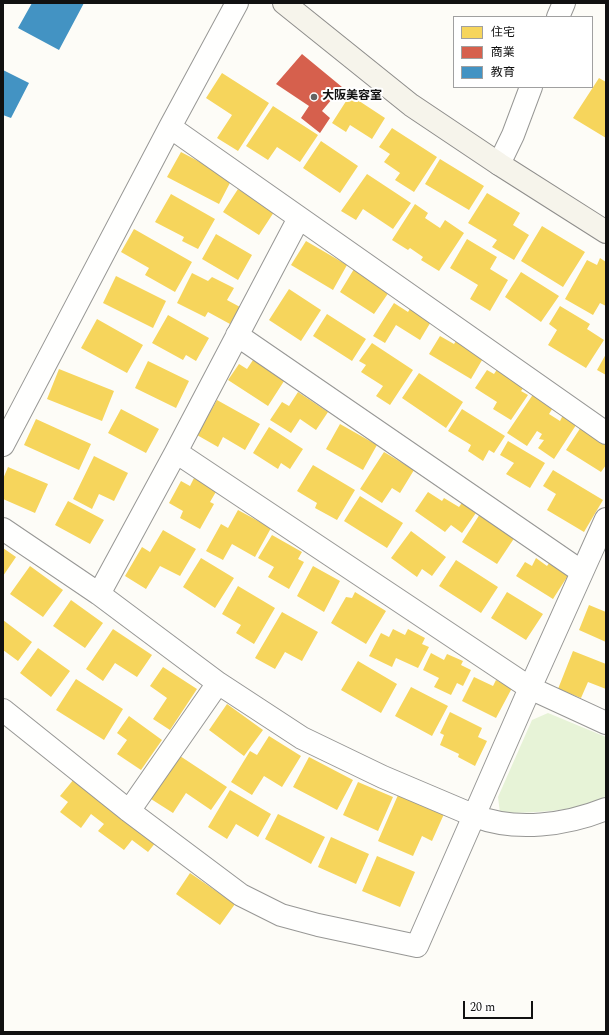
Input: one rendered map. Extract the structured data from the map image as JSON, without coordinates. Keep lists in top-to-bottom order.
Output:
{
  "places": ["大阪美容室"],
  "legend": ["住宅", "商業", "教育"],
  "scale_bar": "20 m"
}
